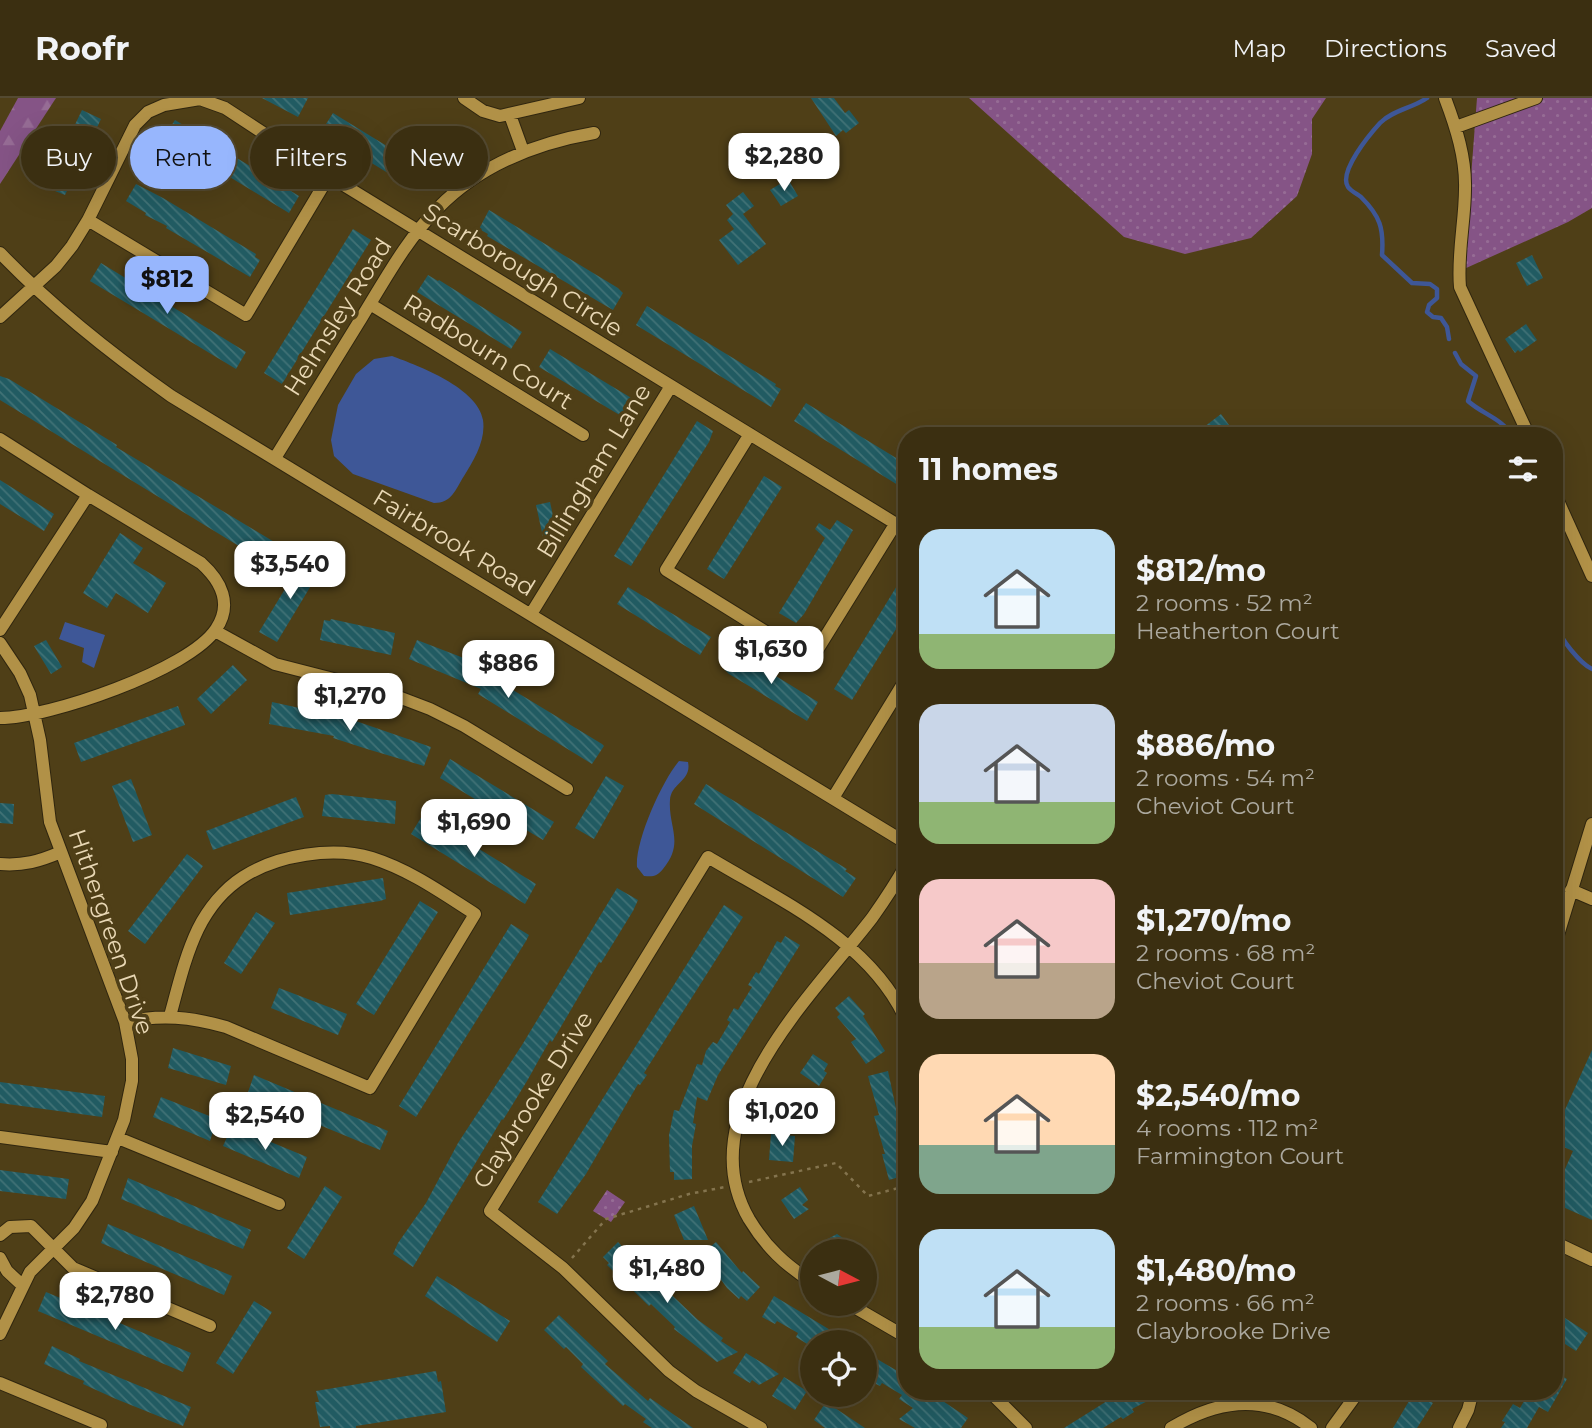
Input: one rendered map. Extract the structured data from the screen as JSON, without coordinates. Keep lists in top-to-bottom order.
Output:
{
  "streets": {
    "street": [
      "Scarborough Circle",
      "Helmsley Road",
      "Radbourn Court",
      "Billingham Lane",
      "Fairbrook Road",
      "Hithergreen Drive",
      "Claybrooke Drive"
    ]
  },
  "crossings": [
    ["Scarborough Circle", "Helmsley Road"],
    ["Scarborough Circle", "Billingham Lane"],
    ["Scarborough Circle", "Fairbrook Road"],
    ["Helmsley Road", "Radbourn Court"],
    ["Helmsley Road", "Fairbrook Road"],
    ["Billingham Lane", "Fairbrook Road"]
  ],
  "north": "right",
  "page": {
    "header": "Roofr",
    "nav": ["Map", "Directions", "Saved"],
    "chip": [
      "Buy",
      "Rent",
      "Filters",
      "New"
    ],
    "price": [
      "$2,280",
      "$812",
      "$3,540",
      "$1,630",
      "$886",
      "$1,270",
      "$1,690",
      "$1,020",
      "$2,540",
      "$1,480",
      "$2,780"
    ],
    "heading": "11 homes",
    "list": [
      {
        "name": "$812/mo",
        "note": "2 rooms · 52 m² · Heatherton Court"
      },
      {
        "name": "$886/mo",
        "note": "2 rooms · 54 m² · Cheviot Court"
      },
      {
        "name": "$1,270/mo",
        "note": "2 rooms · 68 m² · Cheviot Court"
      },
      {
        "name": "$2,540/mo",
        "note": "4 rooms · 112 m² · Farmington Court"
      },
      {
        "name": "$1,480/mo",
        "note": "2 rooms · 66 m² · Claybrooke Drive"
      }
    ]
  }
}
